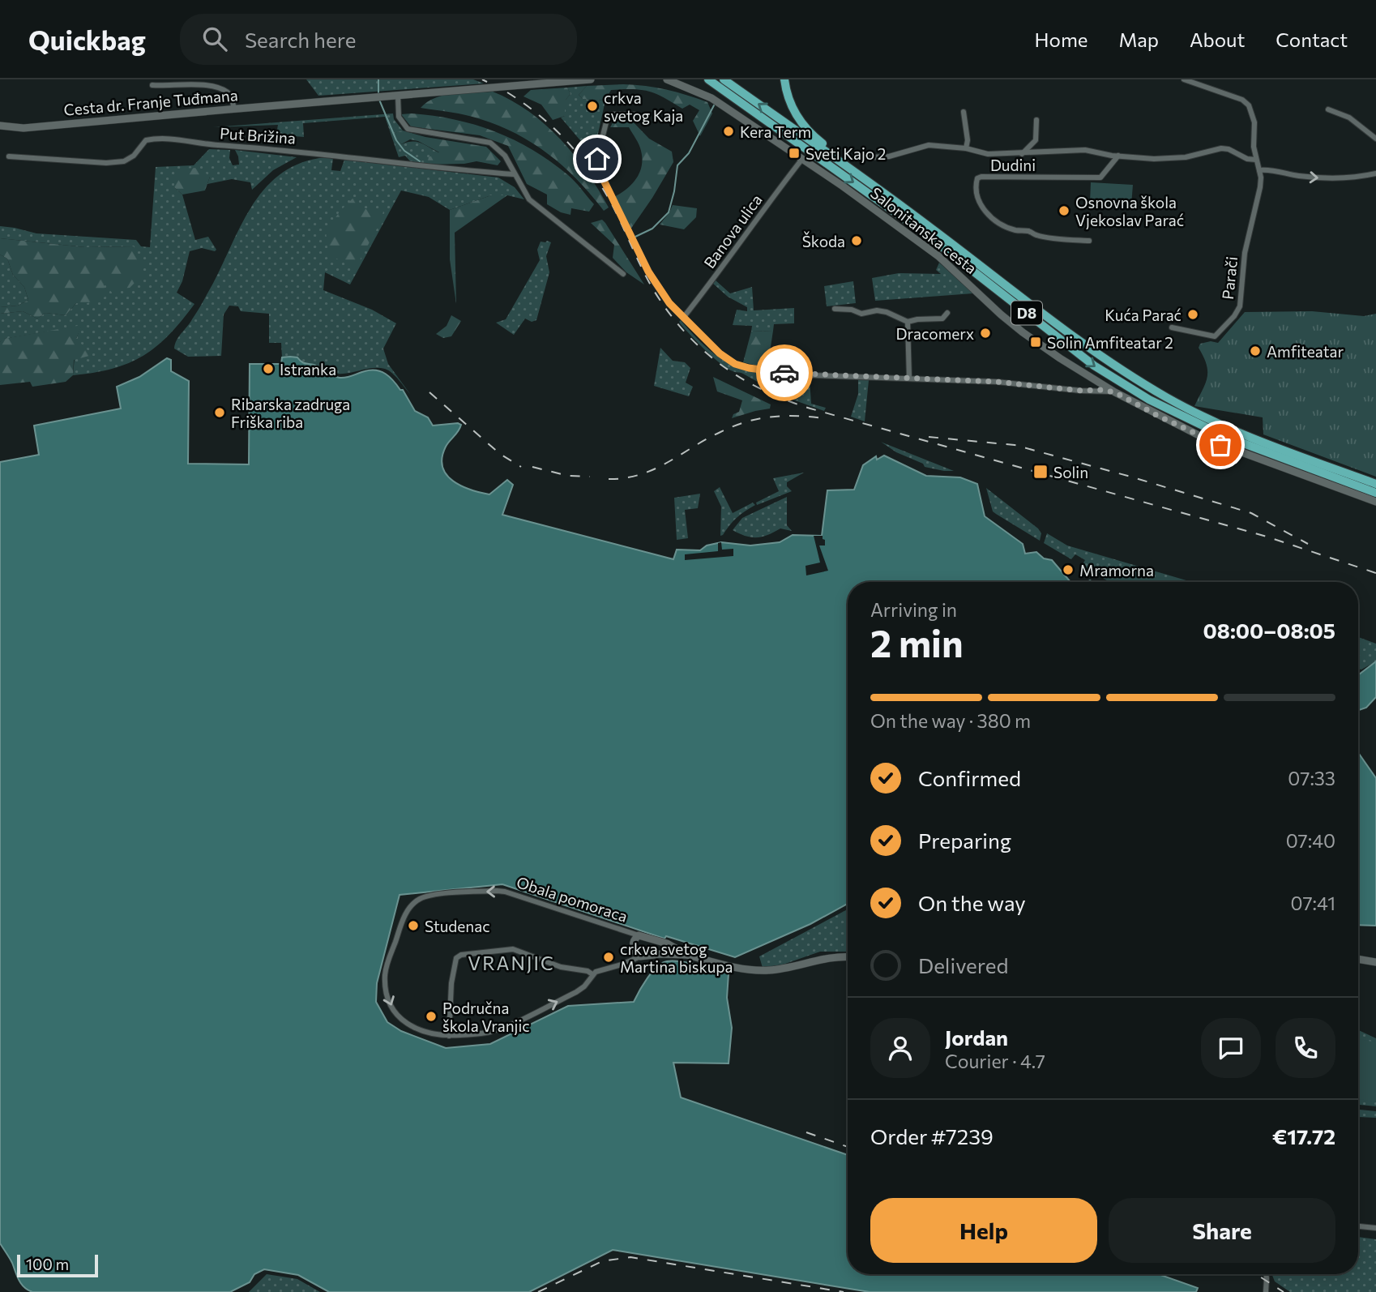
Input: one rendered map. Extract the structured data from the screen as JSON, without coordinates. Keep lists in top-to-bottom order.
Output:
{
  "streets": {
    "highway": ["D8"],
    "main road": ["Cesta dr. Franje Tuđmana", "Salonitanska cesta", "Obala pomoraca"],
    "street": [
      "Put Brižina",
      "Dudini",
      "Banova ulica",
      "Parači"
    ]
  },
  "crossings": [
    ["Salonitanska cesta", "Banova ulica"]
  ],
  "districts": ["VRANJIC"],
  "places": {
    "other": [
      "crkva svetog Kaja",
      "Kera Term",
      "Osnovna škola Vjekoslav Parać",
      "Škoda",
      "Kuća Parać",
      "Dracomerx",
      "Amfiteatar",
      "Istranka",
      "Ribarska zadruga Friška riba",
      "Mramorna",
      "Studenac",
      "crkva svetog Martina biskupa",
      "Područna škola Vranjic"
    ],
    "transit": ["Sveti Kajo 2", "Solin Amfiteatar 2", "Solin"]
  },
  "scale_bar": "100 m",
  "page": {
    "header": "Quickbag",
    "search": "Search here",
    "nav": [
      "Home",
      "Map",
      "About",
      "Contact"
    ],
    "heading": ["2 min", "Arriving in", "08:00–08:05"],
    "panel": [
      "Jordan",
      "Courier · 4.7",
      "Order #7239",
      "€17.72"
    ],
    "bar": "On the way · 380 m",
    "list": [
      ["Confirmed", "07:33"],
      ["Preparing", "07:40"],
      ["On the way", "07:41"],
      "Delivered"
    ],
    "buttons": ["Help", "Share"],
    "scale": "100 m"
  }
}
